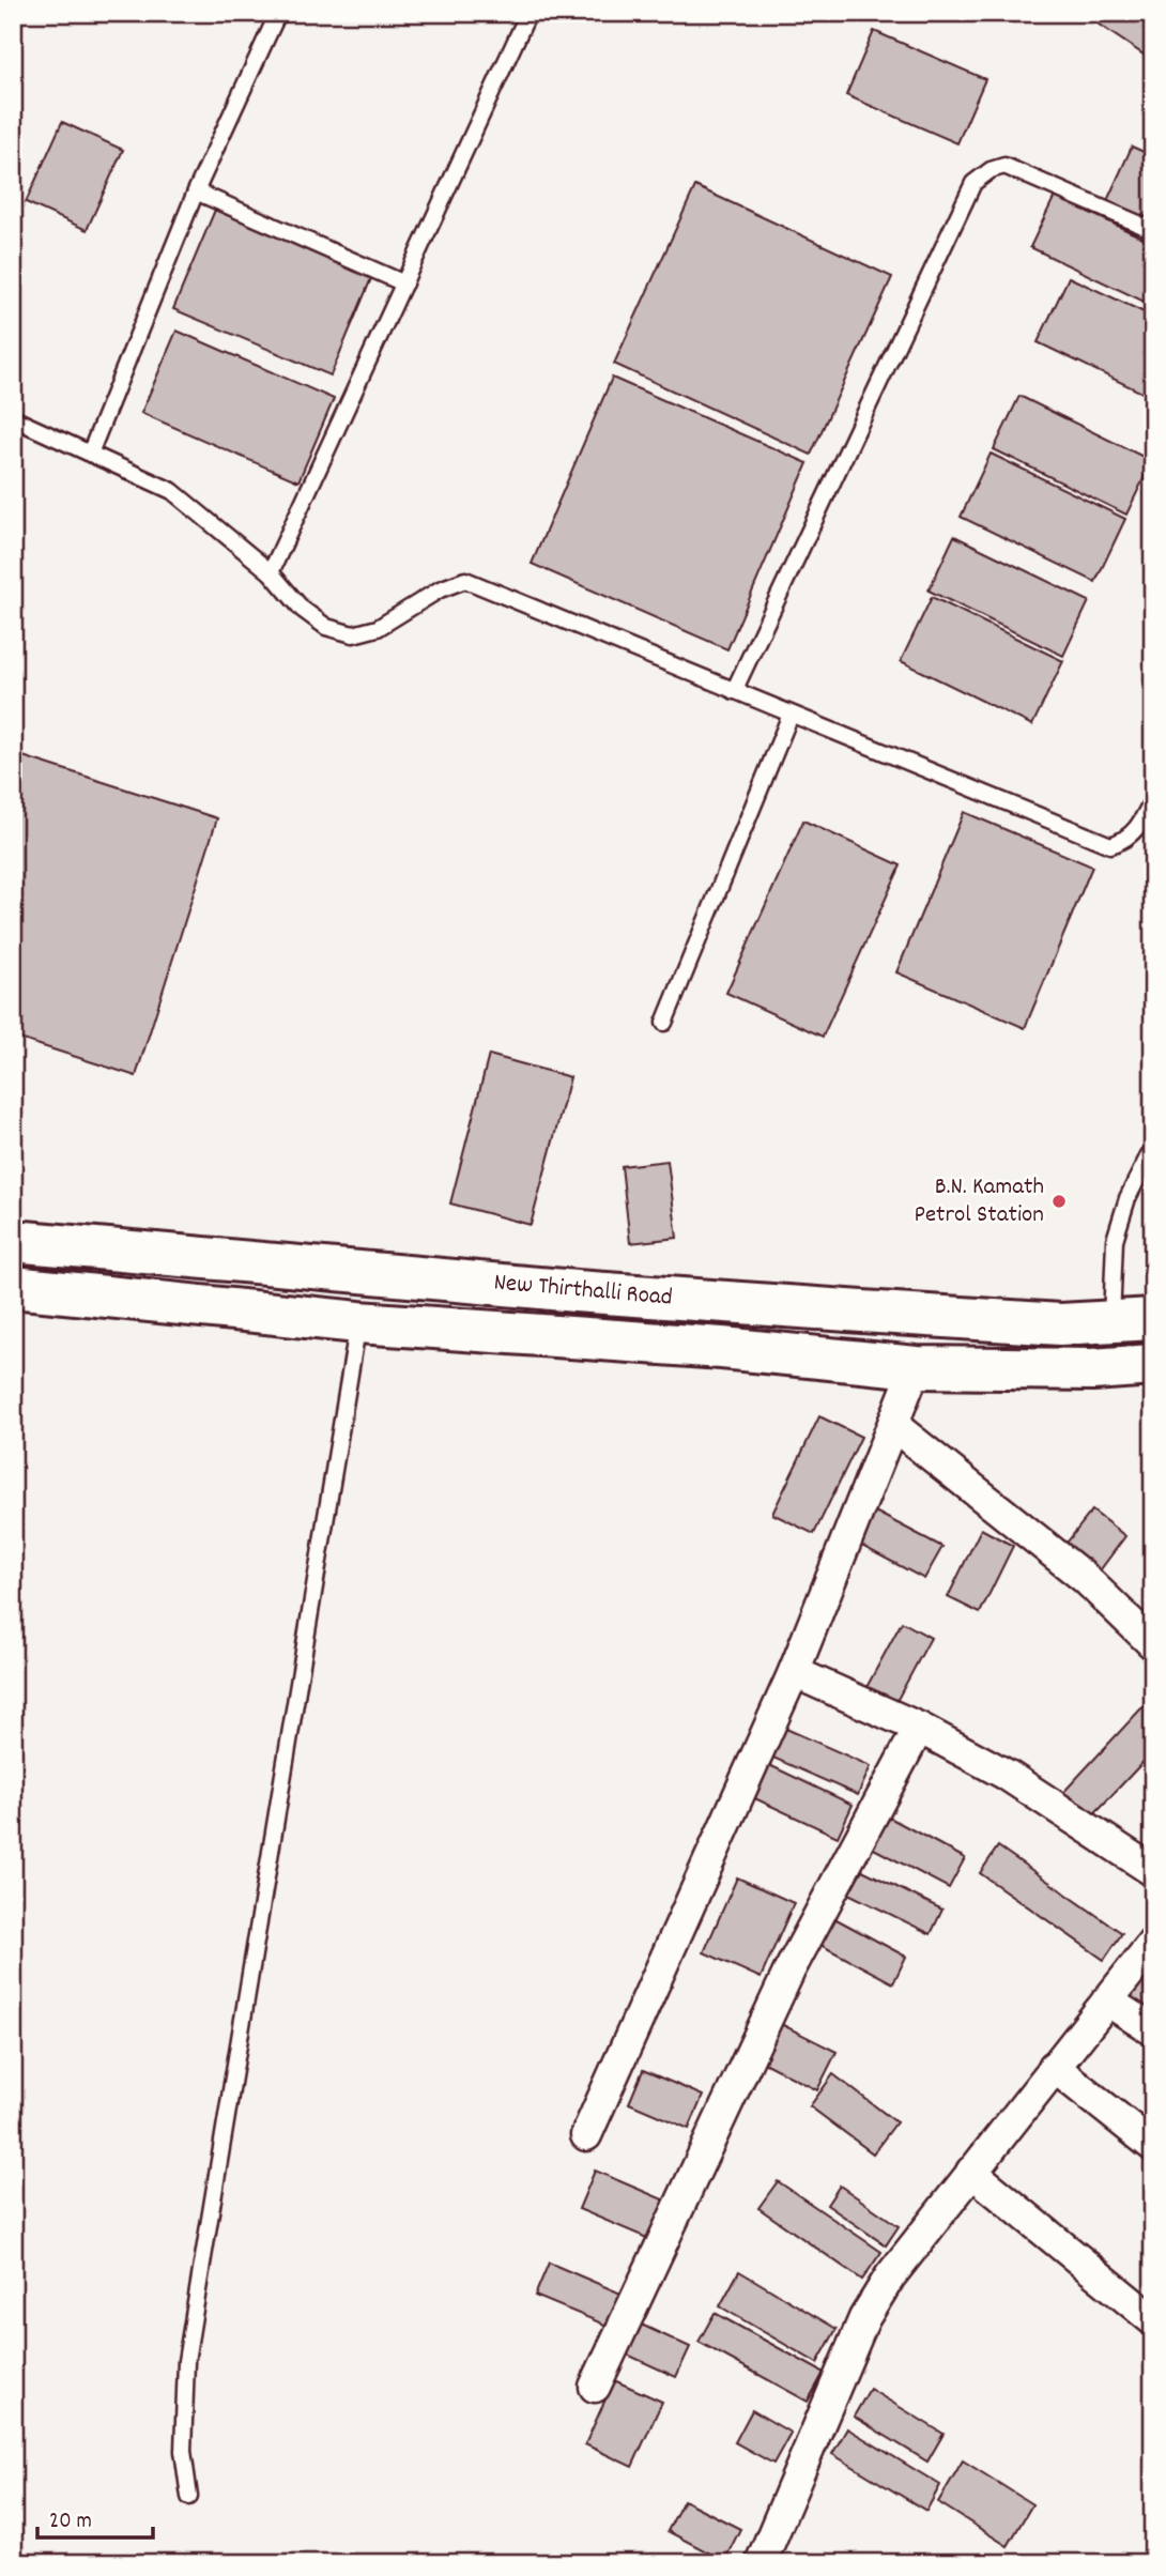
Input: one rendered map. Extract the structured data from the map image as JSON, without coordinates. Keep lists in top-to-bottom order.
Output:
{
  "streets": {
    "highway": ["New Thirthalli Road"]
  },
  "places": ["B.N. Kamath Petrol Station"],
  "scale_bar": "20 m"
}
